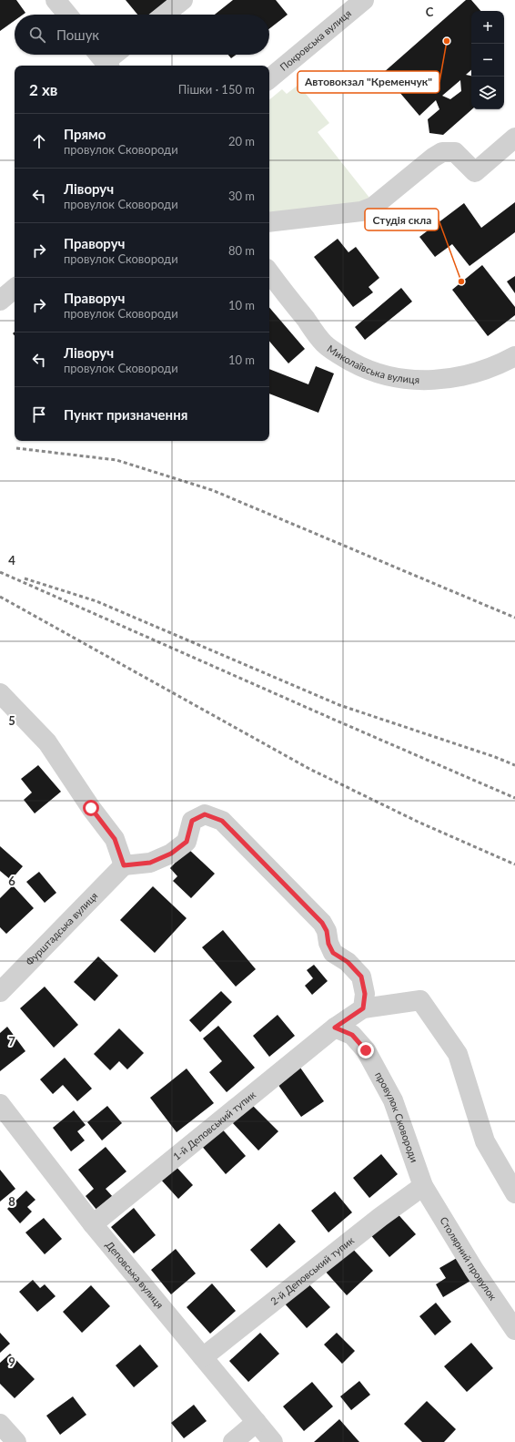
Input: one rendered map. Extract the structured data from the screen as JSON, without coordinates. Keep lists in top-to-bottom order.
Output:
{
  "streets": {
    "street": [
      "Покровська вулиця",
      "Миколаївська вулиця",
      "Фурштадська вулиця",
      "провулок Сковороди",
      "1-й Деповський тупик",
      "Столярний провулок",
      "2-й Деповський тупик",
      "Деповська вулиця"
    ]
  },
  "crossings": [
    ["провулок Сковороди", "1-й Деповський тупик"],
    ["провулок Сковороди", "Столярний провулок"],
    ["провулок Сковороди", "2-й Деповський тупик"],
    ["1-й Деповський тупик", "Деповська вулиця"],
    ["Столярний провулок", "2-й Деповський тупик"],
    ["2-й Деповський тупик", "Деповська вулиця"]
  ],
  "places": ["Автовокзал \"Кременчук\"", "Студія скла"],
  "page": {
    "map_buttons": ["+", "−"],
    "search": "Пошук",
    "heading": ["2 хв", "Пішки · 150 m"],
    "list": [
      ["Прямо", "провулок Сковороди", "20 m"],
      ["Ліворуч", "провулок Сковороди", "30 m"],
      ["Праворуч", "провулок Сковороди", "80 m"],
      ["Праворуч", "провулок Сковороди", "10 m"],
      ["Ліворуч", "провулок Сковороди", "10 m"],
      "Пункт призначення"
    ]
  },
  "grid": {
    "columns": ["C"],
    "rows": [
      "4",
      "5",
      "6",
      "7",
      "8",
      "9"
    ]
  }
}
